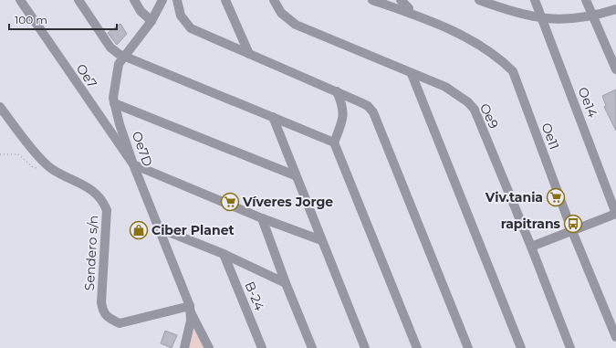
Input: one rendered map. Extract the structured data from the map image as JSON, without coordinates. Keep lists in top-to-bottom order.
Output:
{
  "streets": {
    "street": [
      "Oe7",
      "Oe14",
      "Oe9",
      "Oe11",
      "Oe7D",
      "Sendero s/n",
      "B-24"
    ]
  },
  "crossings": [
    ["Oe7", "Oe7D"],
    ["Oe7D", "Sendero s/n"]
  ],
  "places": {
    "supermarket": ["Viv.tania", "Víveres Jorge"],
    "bus stop": ["rapitrans"],
    "shop": ["Ciber Planet"]
  },
  "scale_bar": "100 m"
}
